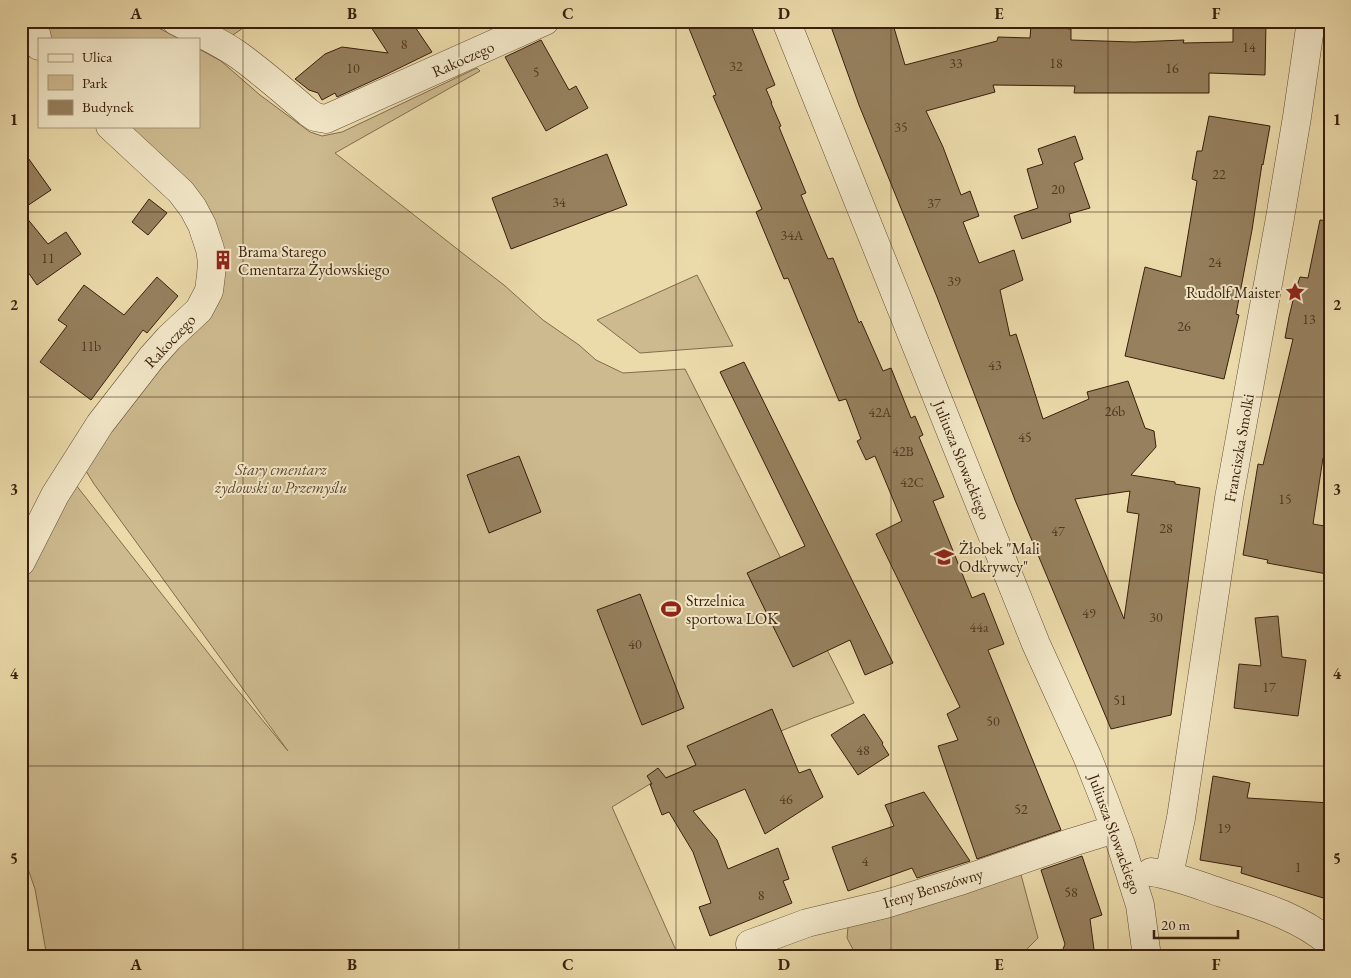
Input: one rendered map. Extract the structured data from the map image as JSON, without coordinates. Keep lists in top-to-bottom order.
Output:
{
  "streets": {
    "street": [
      "Rakoczego",
      "Franciszka Smolki",
      "Juliusza Słowackiego",
      "Ireny Benszówny"
    ]
  },
  "crossings": [
    ["Juliusza Słowackiego", "Ireny Benszówny"]
  ],
  "parks": ["Stary cmentarz żydowski w Przemyślu"],
  "places": {
    "building": ["Brama Starego Cmentarza Żydowskiego"],
    "place": ["Rudolf Maister"],
    "school or university": ["Żłobek \"Mali Odkrywcy\""],
    "sports": ["Strzelnica sportowa LOK"]
  },
  "house_numbers": [
    "8",
    "14",
    "33",
    "18",
    "32",
    "10",
    "16",
    "5",
    "35",
    "22",
    "20",
    "34",
    "37",
    "34A",
    "11",
    "24",
    "39",
    "13",
    "26",
    "11b",
    "43",
    "26b",
    "42A",
    "45",
    "42B",
    "42C",
    "15",
    "28",
    "47",
    "49",
    "30",
    "44a",
    "40",
    "17",
    "51",
    "50",
    "48",
    "46",
    "52",
    "19",
    "4",
    "1",
    "58",
    "8"
  ],
  "legend": ["Ulica", "Park", "Budynek"],
  "scale_bar": "20 m",
  "grid": {
    "columns": [
      "A",
      "B",
      "C",
      "D",
      "E",
      "F"
    ],
    "rows": [
      "1",
      "2",
      "3",
      "4",
      "5"
    ]
  }
}
